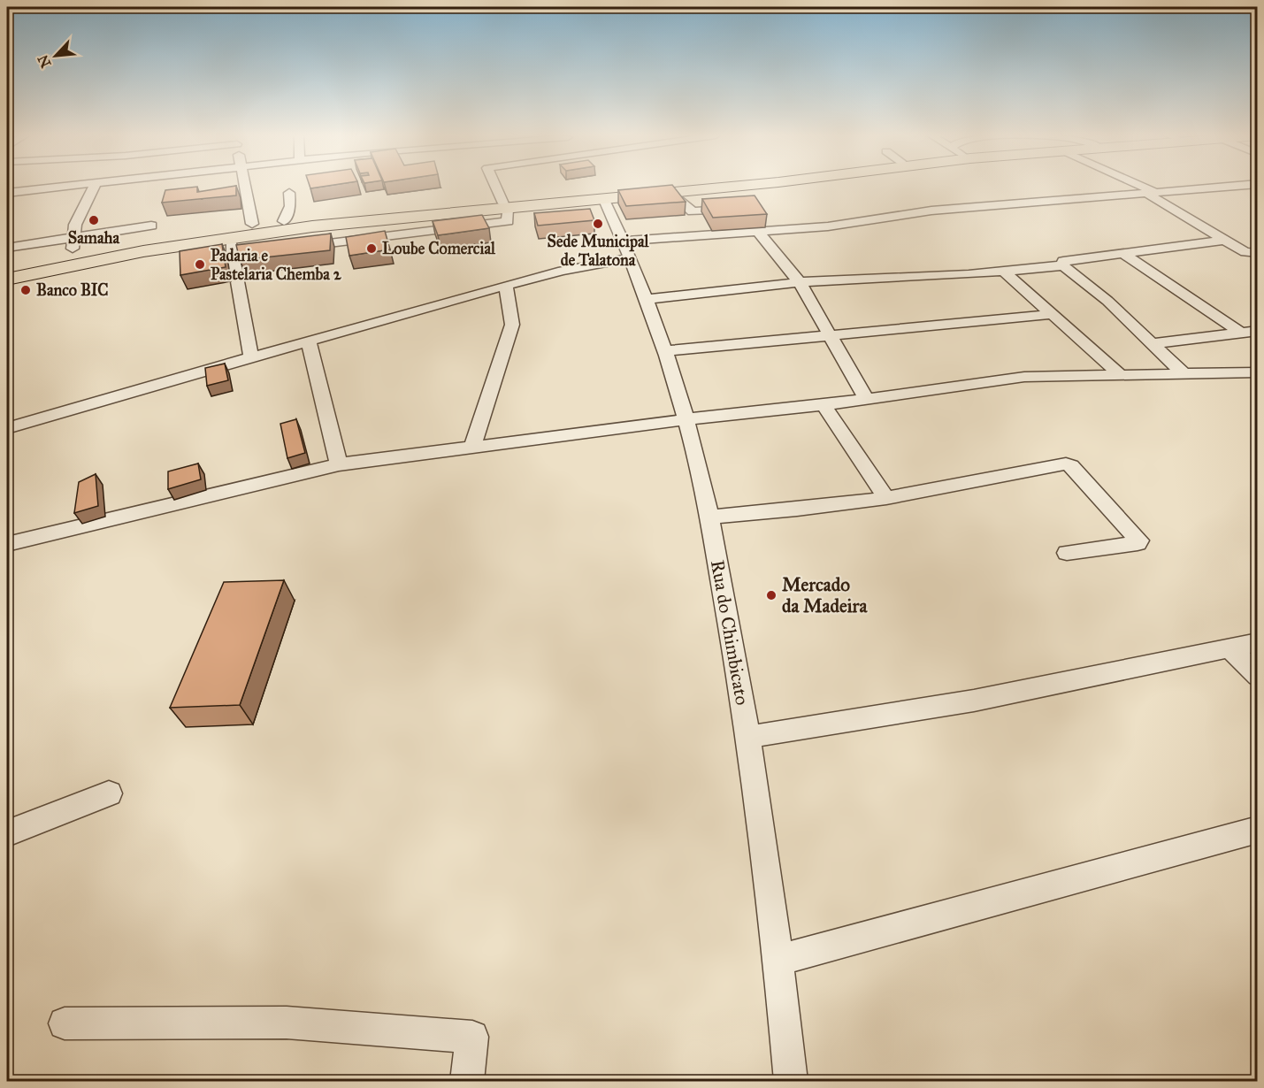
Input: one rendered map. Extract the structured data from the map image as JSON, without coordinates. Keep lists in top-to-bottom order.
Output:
{
  "streets": {
    "street": ["Rua do Chimbicato"]
  },
  "places": [
    "Samaha",
    "Sede Municipal de Talatona",
    "Loube Comercial",
    "Padaria e Pastelaria Chemba 2",
    "Banco BIC",
    "Mercado da Madeira"
  ],
  "north": "bottom left"
}
